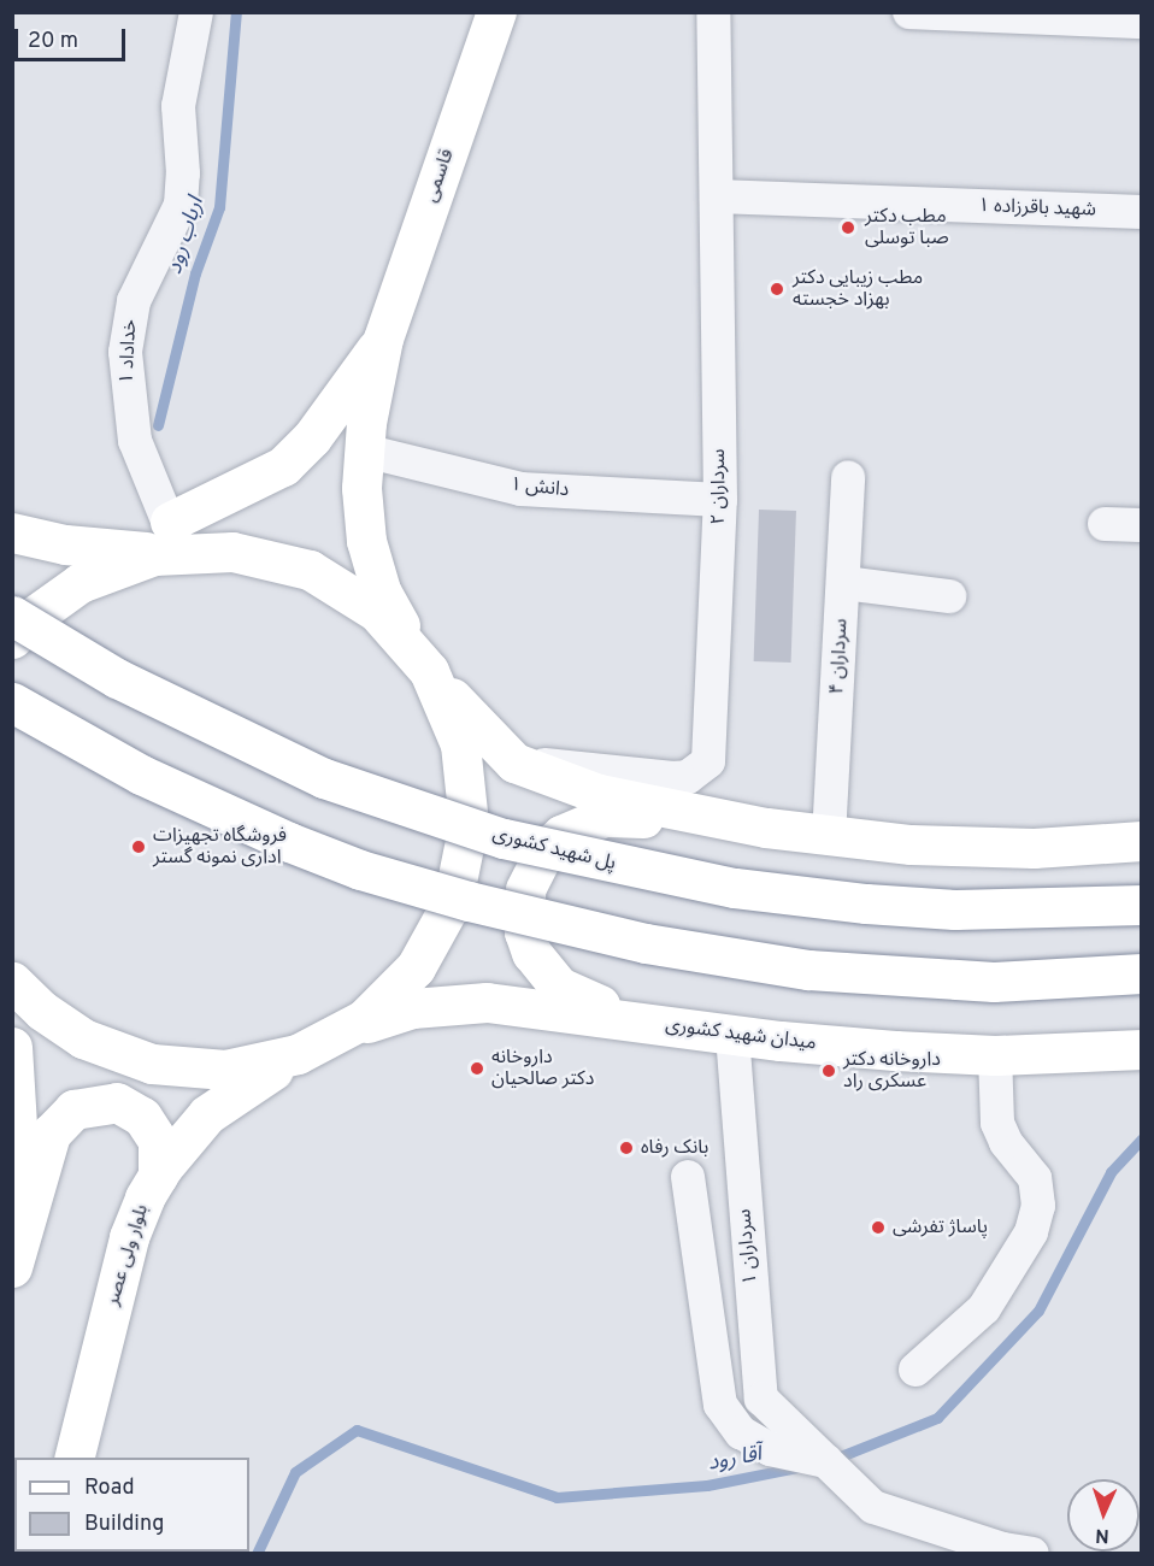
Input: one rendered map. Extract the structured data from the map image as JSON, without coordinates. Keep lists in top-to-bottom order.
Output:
{
  "streets": {
    "main road": [
      "قاسمی",
      "پل شهید کشوری",
      "میدان شهید کشوری",
      "بلوار ولی عصر"
    ],
    "street": [
      "شهید باقرزاده ۱",
      "خداداد ۱",
      "سرداران ۲",
      "دانش ۱",
      "سرداران ۴",
      "سرداران ۱"
    ]
  },
  "crossings": [
    ["شهید باقرزاده ۱", "سرداران ۲"],
    ["خداداد ۱", "میدان شهید کشوری"],
    ["سرداران ۲", "دانش ۱"],
    ["سرداران ۲", "میدان شهید کشوری"],
    ["سرداران ۴", "میدان شهید کشوری"],
    ["میدان شهید کشوری", "سرداران ۱"],
    ["میدان شهید کشوری", "بلوار ولی عصر"]
  ],
  "water": ["ارباب رود", "آقا رود"],
  "places": [
    "مطب دکتر صبا توسلی",
    "مطب زیبایی دکتر بهزاد خجسته",
    "فروشگاه تجهیزات اداری نمونه گستر",
    "داروخانه دکتر صالحیان",
    "داروخانه دکتر عسکری راد",
    "بانک رفاه",
    "پاساژ تفرشی"
  ],
  "legend": ["Road", "Building"],
  "scale_bar": "20 m",
  "north": "bottom"
}
